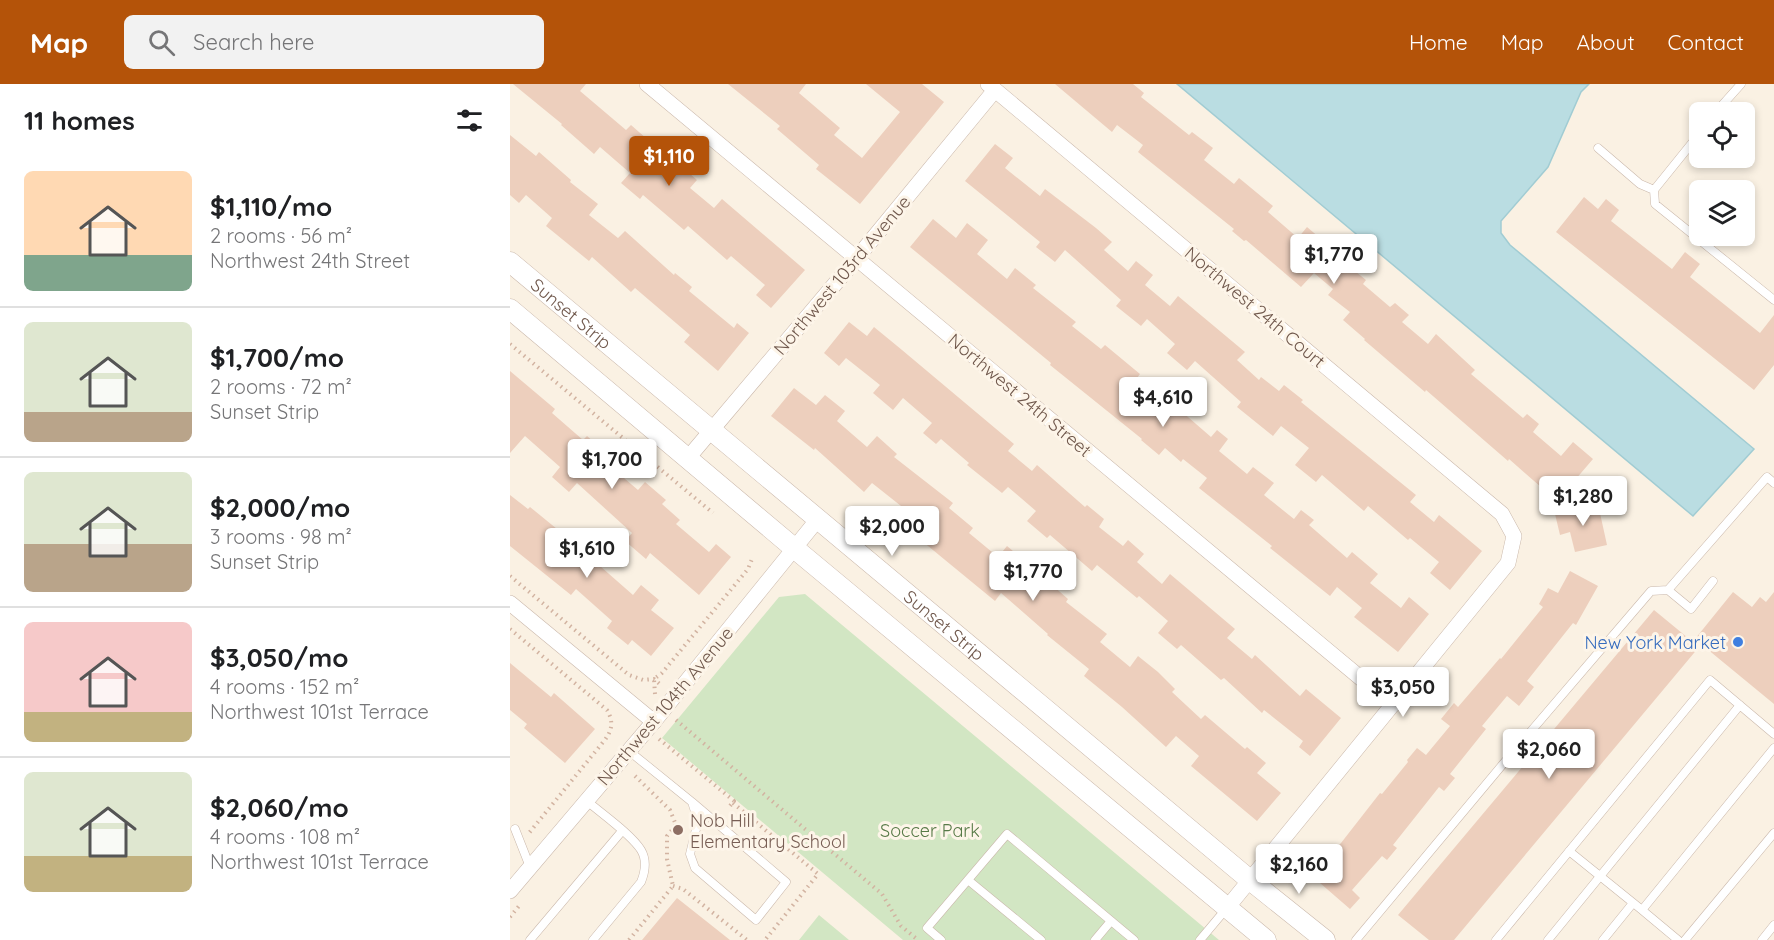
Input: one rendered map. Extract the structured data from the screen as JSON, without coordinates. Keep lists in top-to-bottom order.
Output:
{
  "streets": {
    "street": [
      "Northwest 103rd Avenue",
      "Northwest 24th Court",
      "Sunset Strip",
      "Northwest 24th Street",
      "Northwest 104th Avenue"
    ]
  },
  "crossings": [
    ["Northwest 103rd Avenue", "Northwest 24th Court"],
    ["Northwest 103rd Avenue", "Sunset Strip"],
    ["Northwest 103rd Avenue", "Northwest 24th Street"],
    ["Northwest 24th Court", "Northwest 24th Street"],
    ["Sunset Strip", "Northwest 104th Avenue"]
  ],
  "parks": ["Soccer Park"],
  "places": ["New York Market", "Nob Hill Elementary School"],
  "page": {
    "header": "Map",
    "search": "Search here",
    "nav": [
      "Home",
      "Map",
      "About",
      "Contact"
    ],
    "heading": "11 homes",
    "price": [
      "$1,110",
      "$1,770",
      "$4,610",
      "$1,700",
      "$1,280",
      "$2,000",
      "$1,610",
      "$1,770",
      "$3,050",
      "$2,060",
      "$2,160"
    ],
    "list": [
      {
        "name": "$1,110/mo",
        "note": "2 rooms · 56 m² · Northwest 24th Street"
      },
      {
        "name": "$1,700/mo",
        "note": "2 rooms · 72 m² · Sunset Strip"
      },
      {
        "name": "$2,000/mo",
        "note": "3 rooms · 98 m² · Sunset Strip"
      },
      {
        "name": "$3,050/mo",
        "note": "4 rooms · 152 m² · Northwest 101st Terrace"
      },
      {
        "name": "$2,060/mo",
        "note": "4 rooms · 108 m² · Northwest 101st Terrace"
      }
    ]
  }
}
